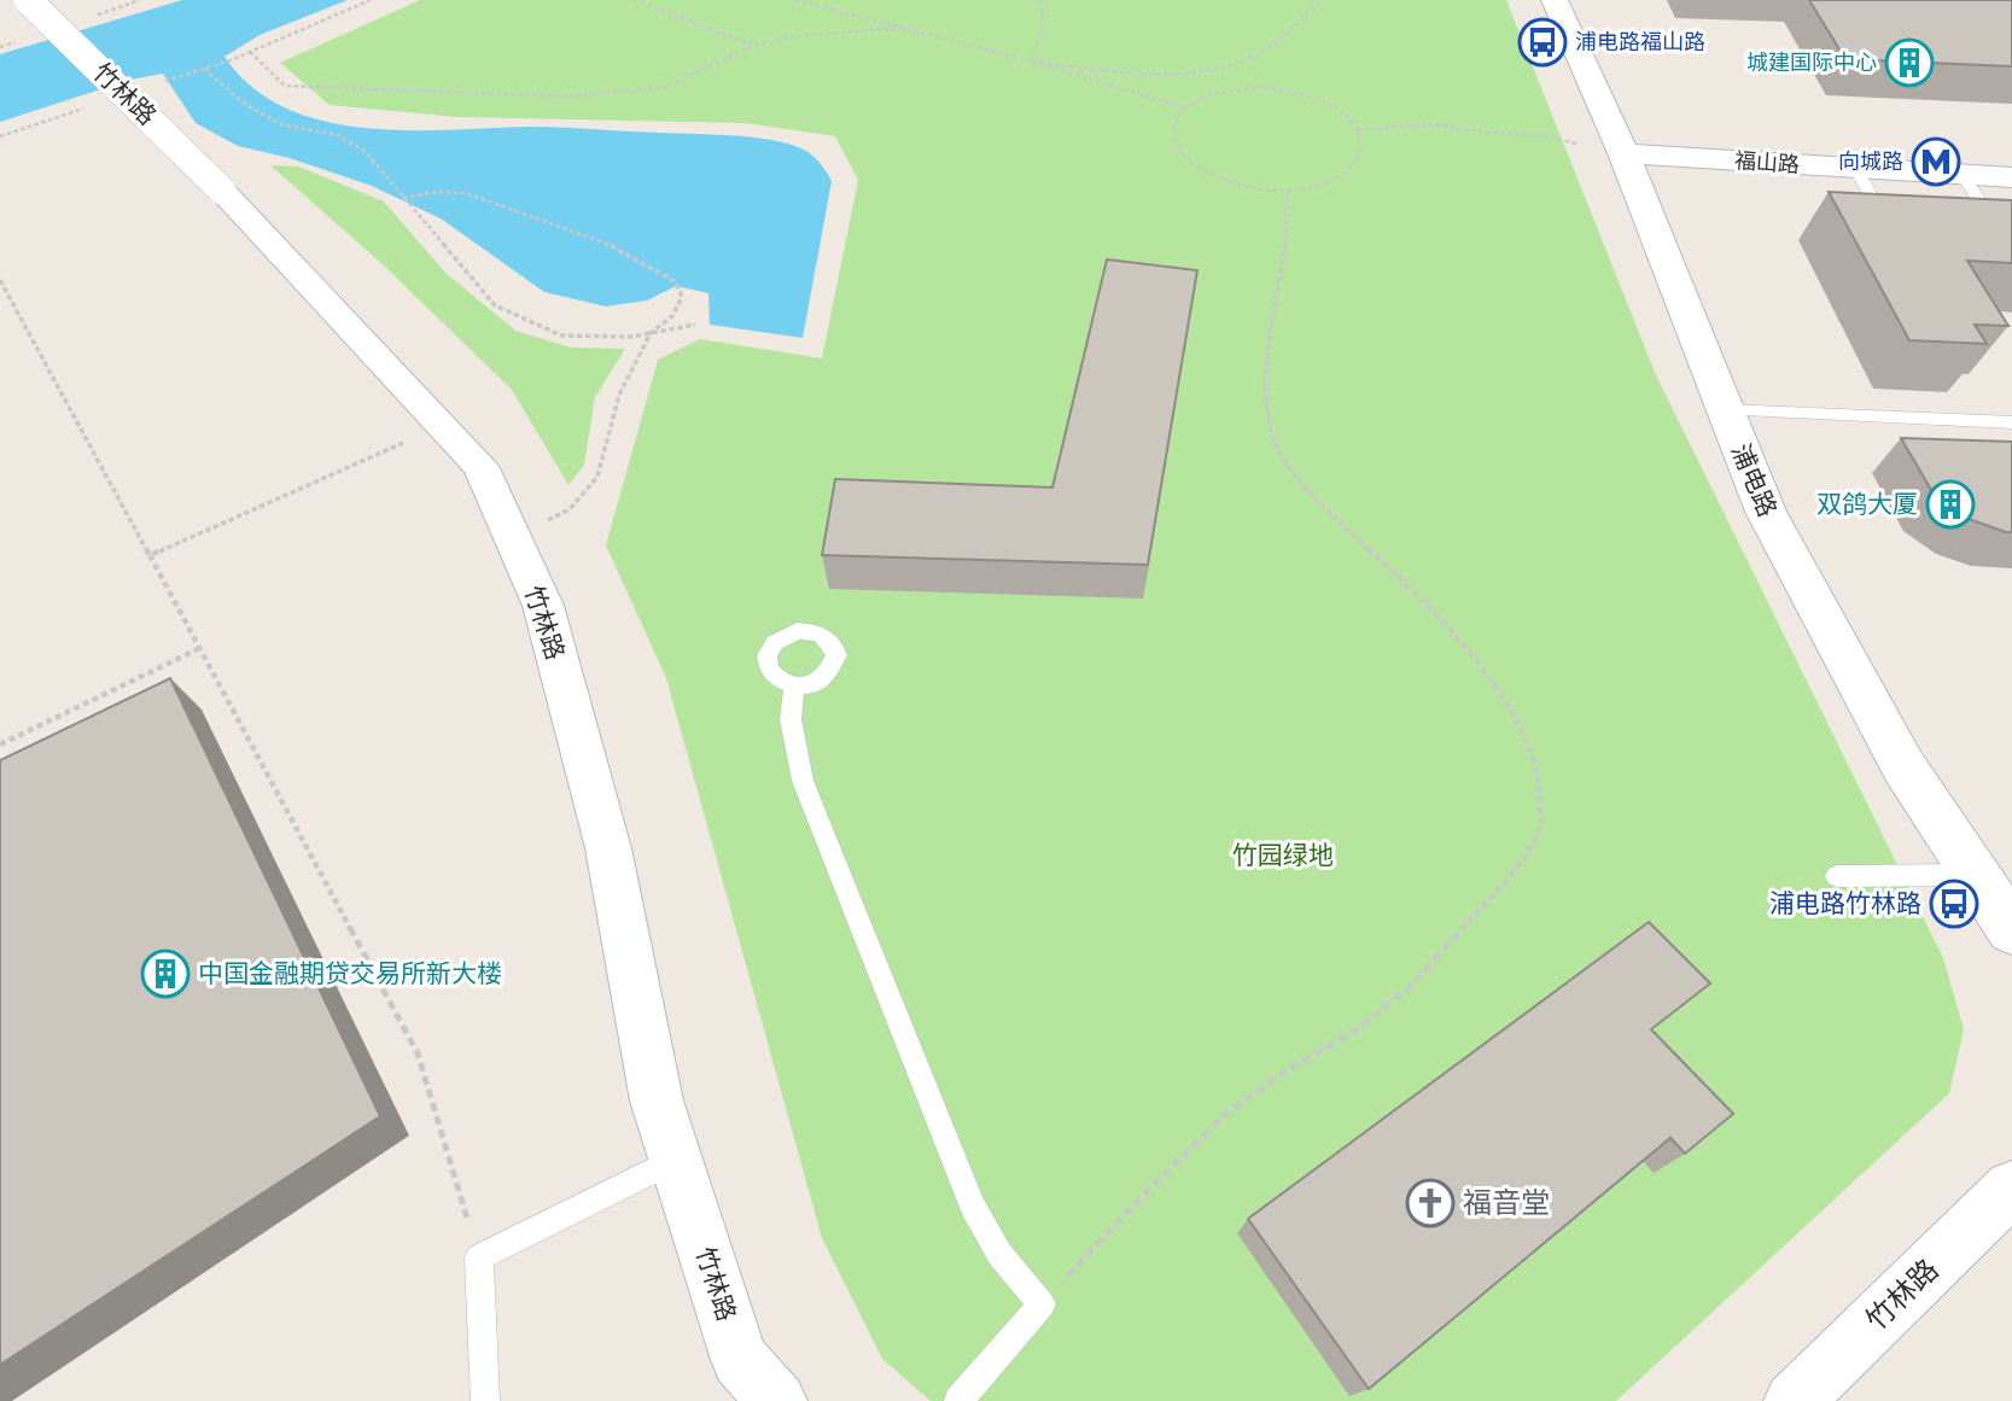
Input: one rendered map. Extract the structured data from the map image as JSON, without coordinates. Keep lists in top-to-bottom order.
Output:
{
  "streets": {
    "street": ["竹林路", "福山路", "浦电路"]
  },
  "crossings": [
    ["福山路", "浦电路"]
  ],
  "parks": ["竹园绿地"],
  "places": {
    "bus stop": ["浦电路福山路", "浦电路竹林路"],
    "building": ["城建国际中心", "双鸽大厦", "中国金融期贷交易所新大楼"],
    "metro station": ["向城路"],
    "church": ["福音堂"]
  }
}
